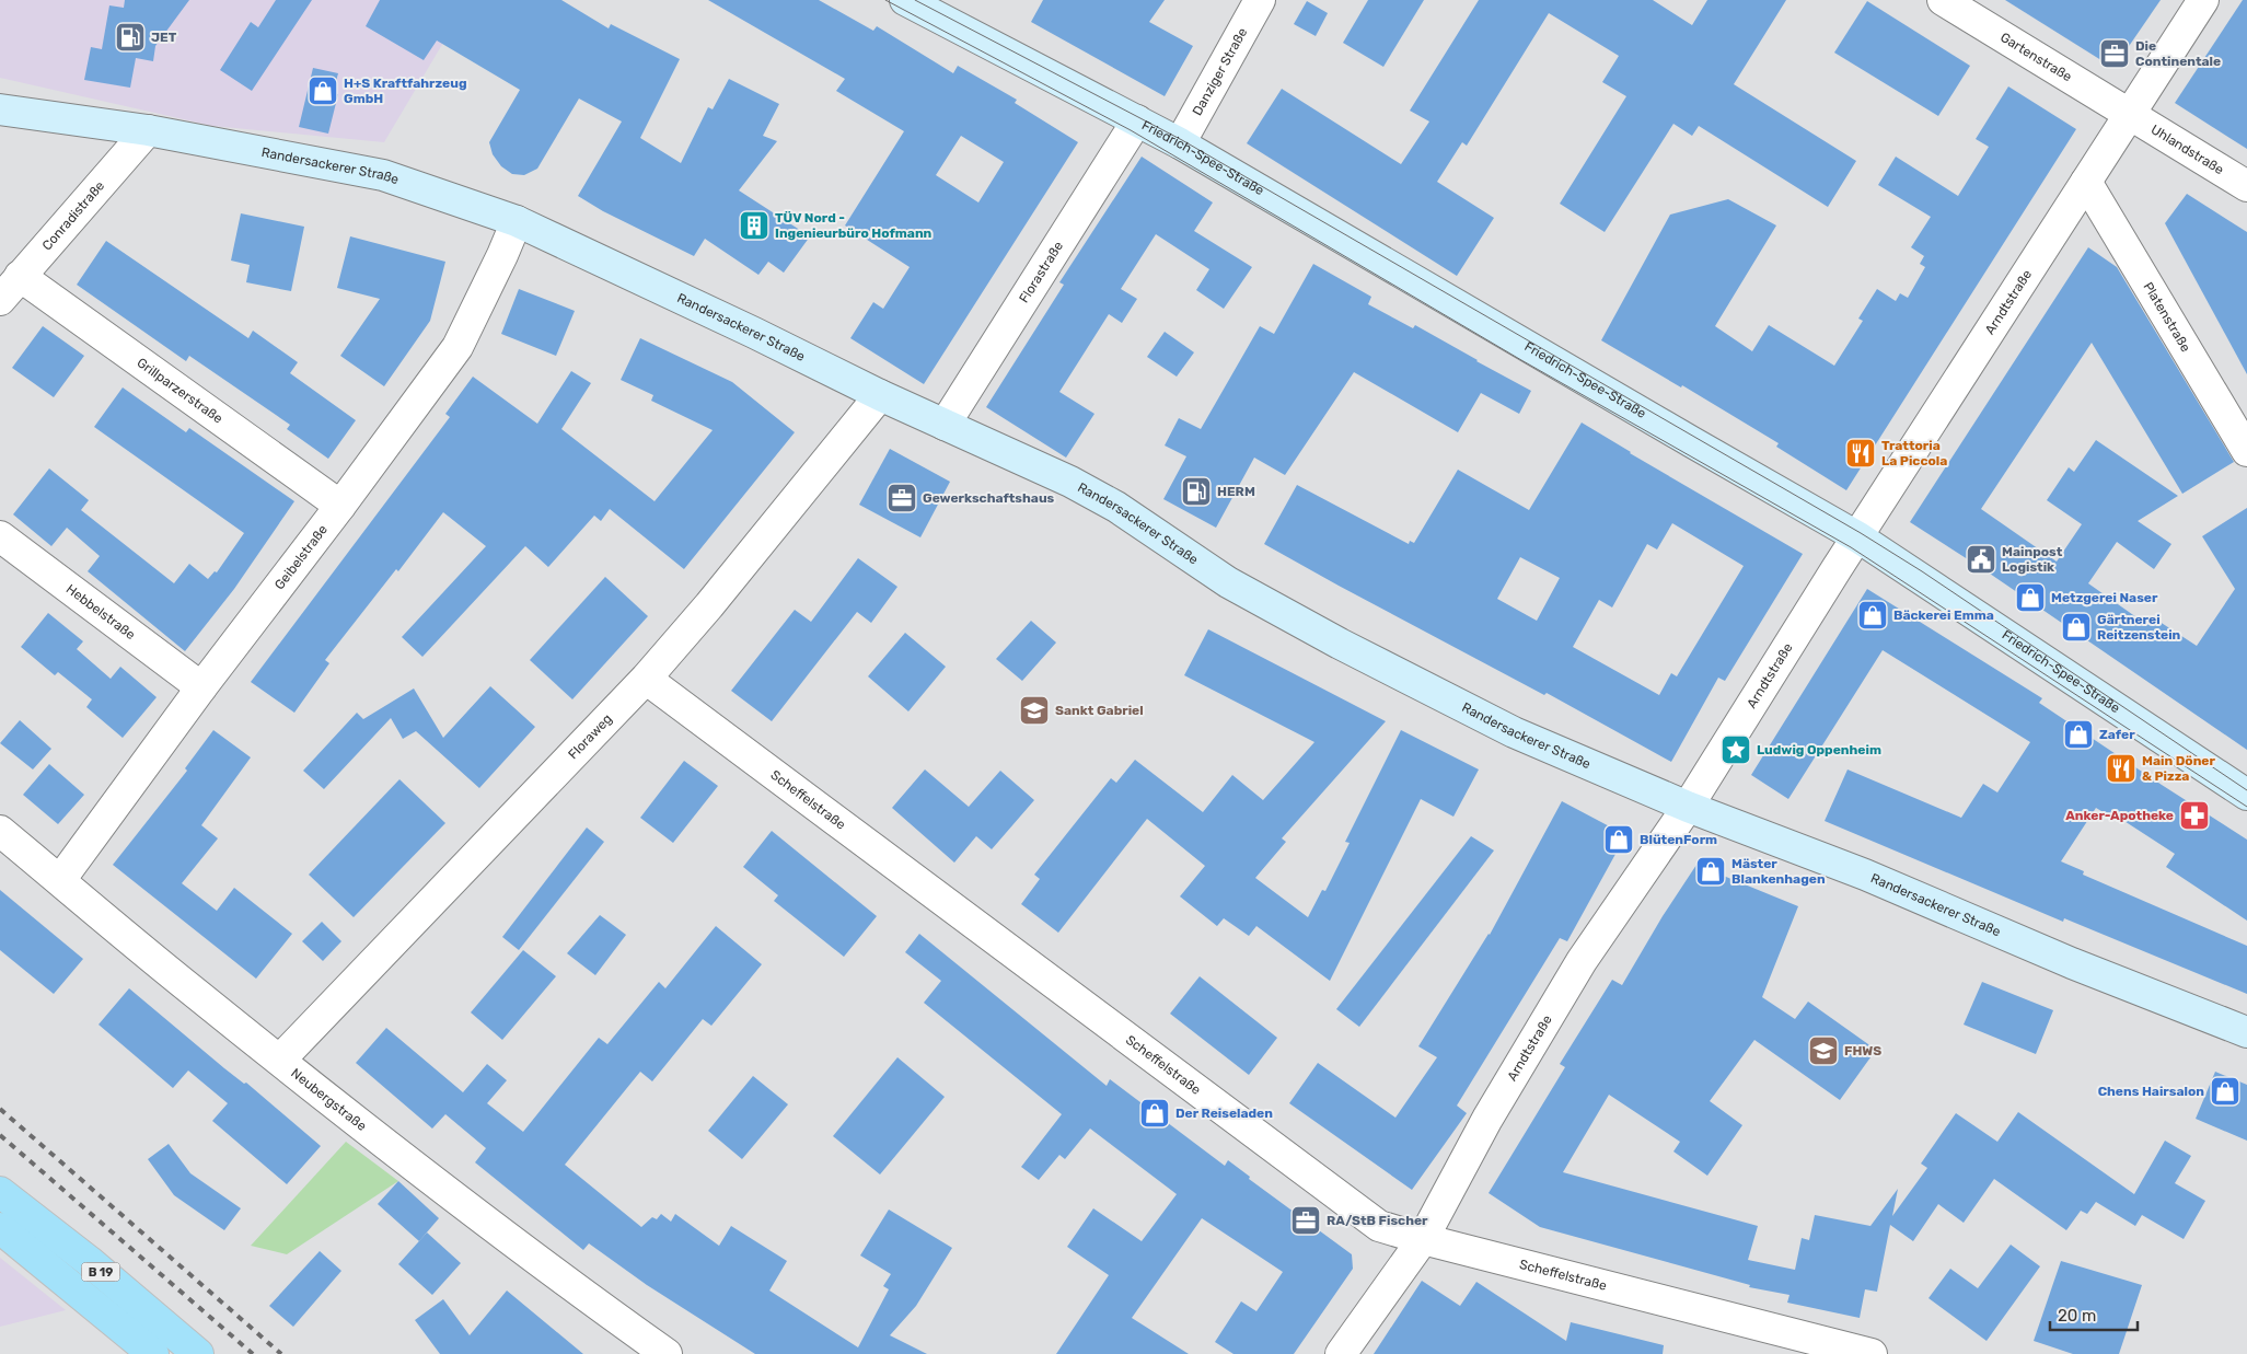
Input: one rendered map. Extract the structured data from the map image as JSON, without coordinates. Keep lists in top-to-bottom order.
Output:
{
  "streets": {
    "main road": ["B 19"],
    "street": [
      "Gartenstraße",
      "Danziger Straße",
      "Uhlandstraße",
      "Friedrich-Spee-Straße",
      "Randersackerer Straße",
      "Conradistraße",
      "Florastraße",
      "Arndtstraße",
      "Platenstraße",
      "Grillparzerstraße",
      "Geibelstraße",
      "Hebbelstraße",
      "Floraweg",
      "Scheffelstraße",
      "Neubergstraße"
    ]
  },
  "crossings": [
    ["Gartenstraße", "Uhlandstraße"],
    ["Gartenstraße", "Arndtstraße"],
    ["Danziger Straße", "Friedrich-Spee-Straße"],
    ["Uhlandstraße", "Arndtstraße"],
    ["Friedrich-Spee-Straße", "Florastraße"],
    ["Friedrich-Spee-Straße", "Arndtstraße"],
    ["Randersackerer Straße", "Conradistraße"],
    ["Randersackerer Straße", "Florastraße"],
    ["Randersackerer Straße", "Arndtstraße"],
    ["Randersackerer Straße", "Geibelstraße"],
    ["Randersackerer Straße", "Floraweg"],
    ["Conradistraße", "Grillparzerstraße"],
    ["Arndtstraße", "Platenstraße"],
    ["Arndtstraße", "Scheffelstraße"],
    ["Grillparzerstraße", "Geibelstraße"],
    ["Geibelstraße", "Hebbelstraße"],
    ["Geibelstraße", "Neubergstraße"],
    ["Floraweg", "Scheffelstraße"],
    ["Floraweg", "Neubergstraße"]
  ],
  "places": {
    "fuel station": ["JET", "HERM"],
    "office": ["Die Continentale", "Gewerkschaftshaus", "RA/StB Fischer"],
    "shop": [
      "H+S Kraftfahrzeug GmbH",
      "Metzgerei Naser",
      "Bäckerei Emma",
      "Gärtnerei Reitzenstein",
      "Zafer",
      "BlütenForm",
      "Mäster Blankenhagen",
      "Chens Hairsalon",
      "Der Reiseladen"
    ],
    "building": ["TÜV Nord - Ingenieurbüro Hofmann"],
    "restaurant": ["Trattoria La Piccola", "Main Döner & Pizza"],
    "public building": ["Mainpost Logistik"],
    "school or university": ["Sankt Gabriel", "FHWS"],
    "place": ["Ludwig Oppenheim"],
    "pharmacy": ["Anker-Apotheke"]
  },
  "scale_bar": "20 m"
}
